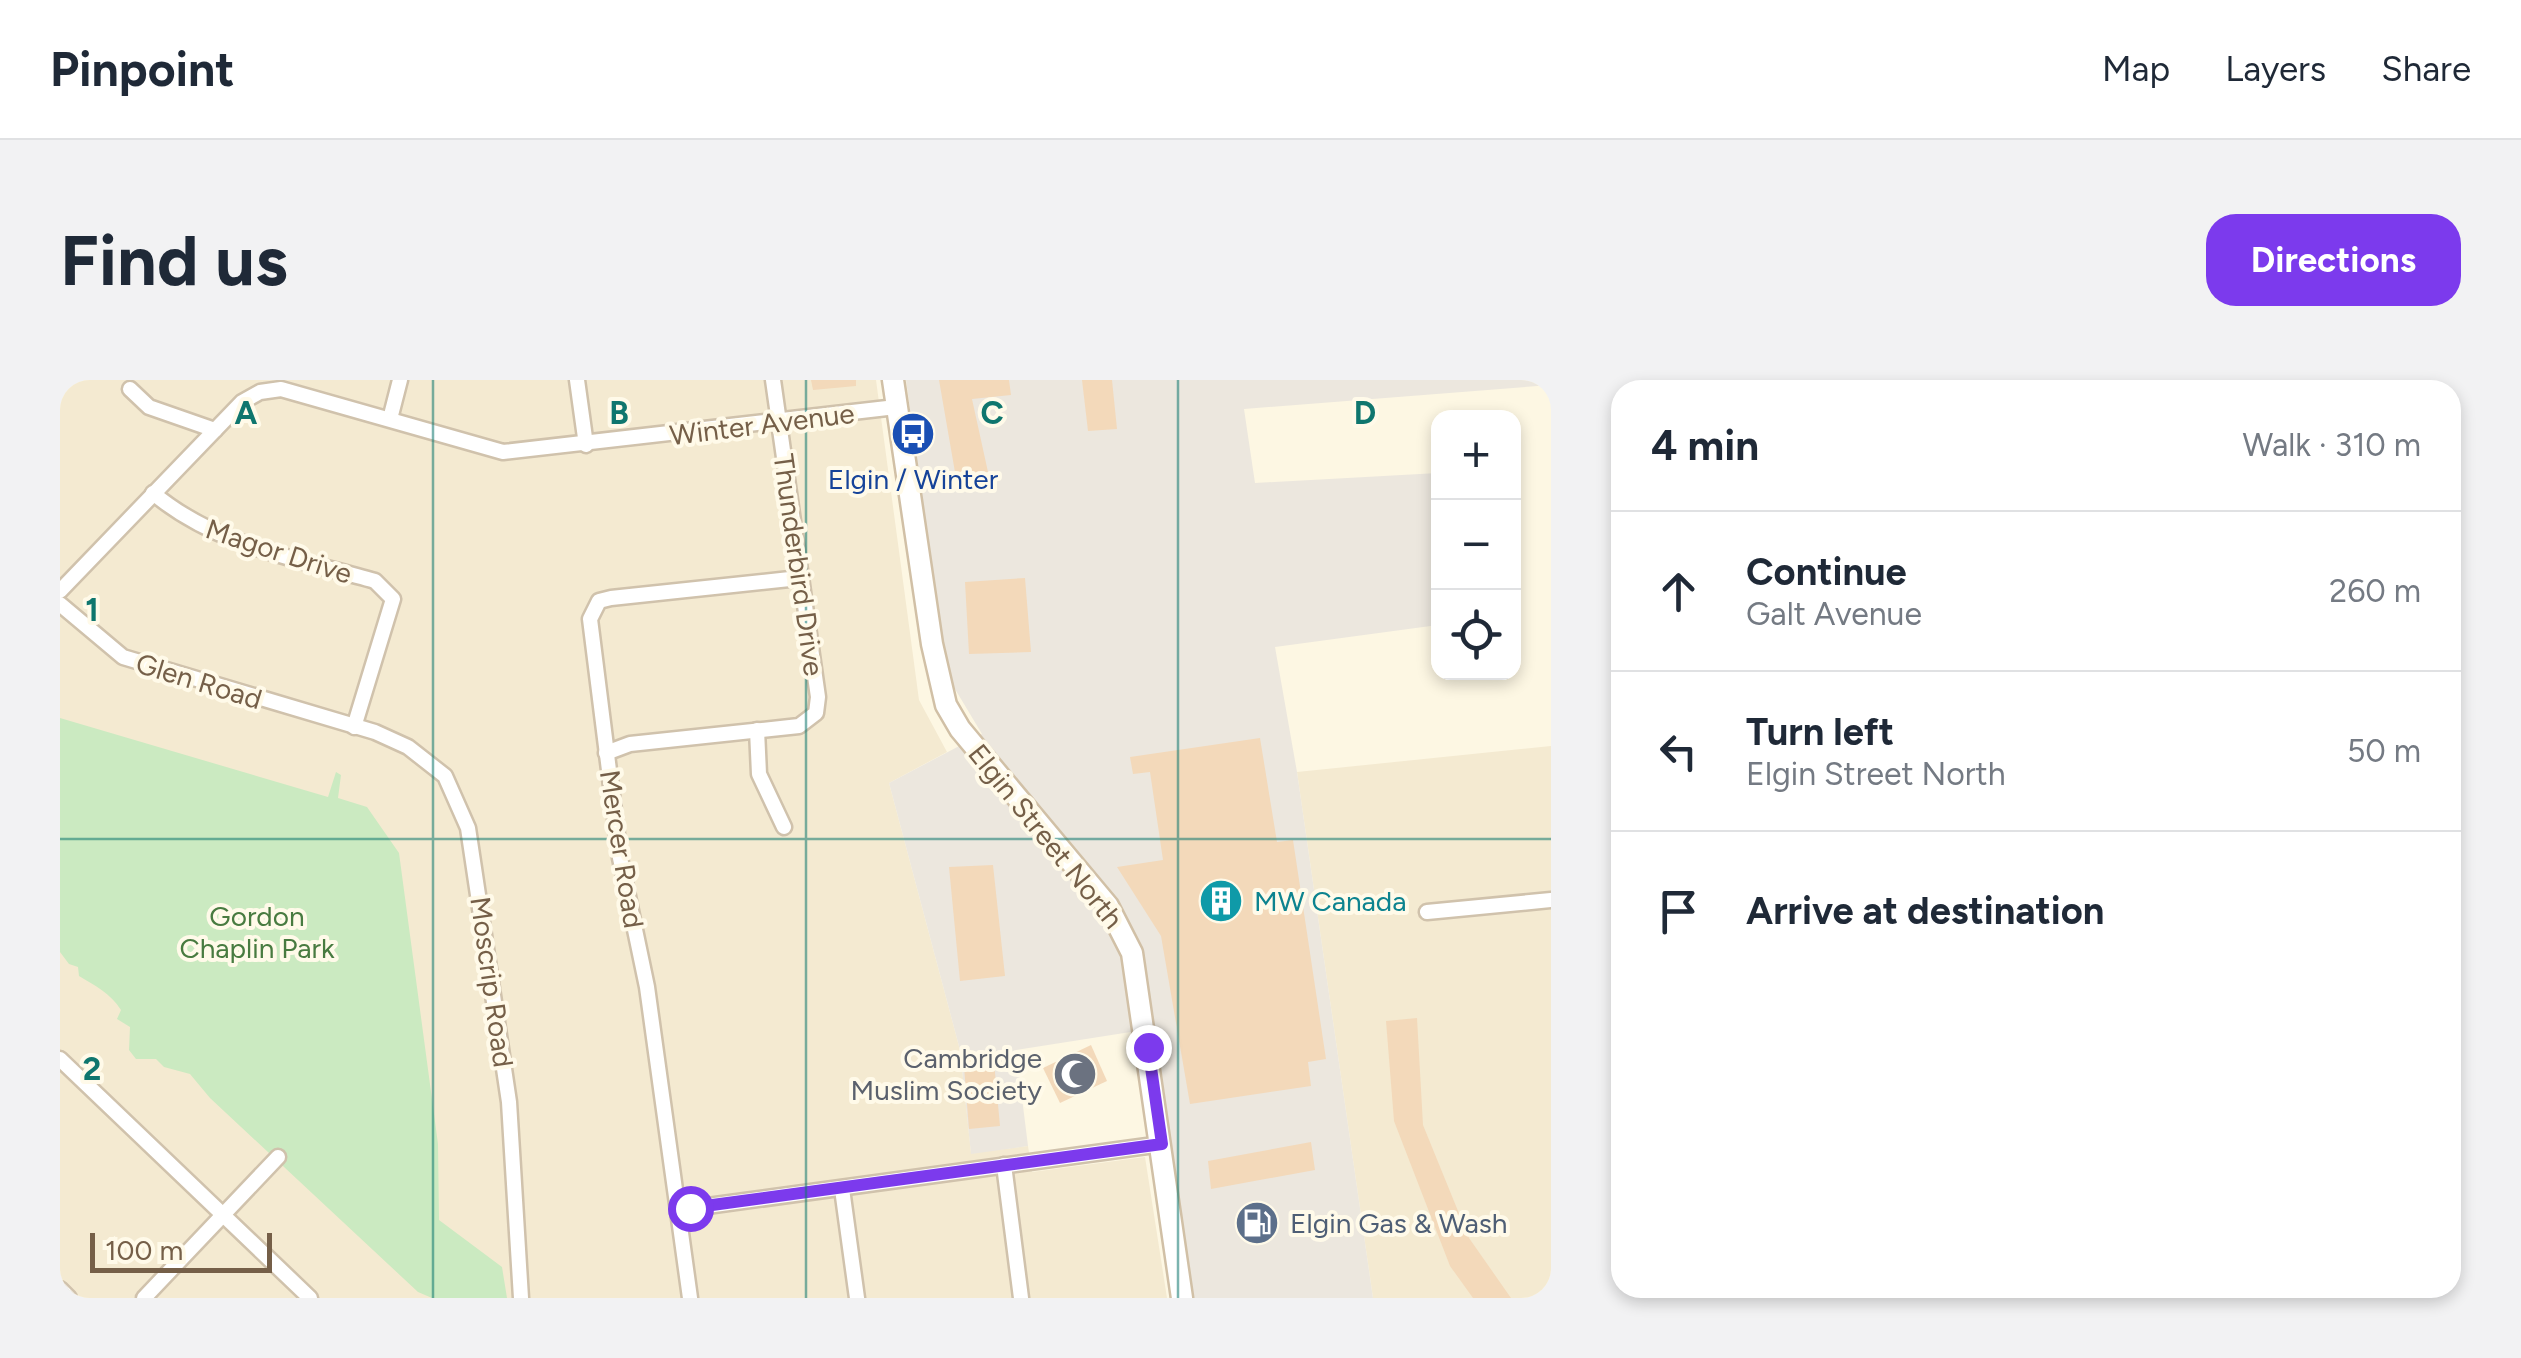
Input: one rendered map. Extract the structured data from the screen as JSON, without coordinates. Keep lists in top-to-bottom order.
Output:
{
  "streets": {
    "street": [
      "Winter Avenue",
      "Magor Drive",
      "Thunderbird Drive",
      "Glen Road",
      "Elgin Street North",
      "Mercer Road",
      "Moscrip Road"
    ]
  },
  "crossings": [
    ["Winter Avenue", "Magor Drive"],
    ["Winter Avenue", "Thunderbird Drive"],
    ["Winter Avenue", "Elgin Street North"],
    ["Magor Drive", "Glen Road"],
    ["Magor Drive", "Moscrip Road"],
    ["Thunderbird Drive", "Mercer Road"],
    ["Glen Road", "Moscrip Road"]
  ],
  "parks": ["Gordon Chaplin Park"],
  "places": {
    "bus stop": ["Elgin / Winter"],
    "building": ["MW Canada"],
    "mosque": ["Cambridge Muslim Society"],
    "fuel station": ["Elgin Gas & Wash"]
  },
  "scale_bar": "100 m",
  "page": {
    "header": "Pinpoint",
    "nav": ["Map", "Layers", "Share"],
    "buttons": "Directions",
    "title": "Find us",
    "heading": ["4 min", "Walk · 310 m"],
    "map_buttons": ["+", "−"],
    "list": [
      ["Continue", "Galt Avenue", "260 m"],
      ["Turn left", "Elgin Street North", "50 m"],
      "Arrive at destination"
    ],
    "scale": "100 m"
  },
  "grid": {
    "columns": [
      "A",
      "B",
      "C",
      "D"
    ],
    "rows": ["1", "2"]
  }
}
